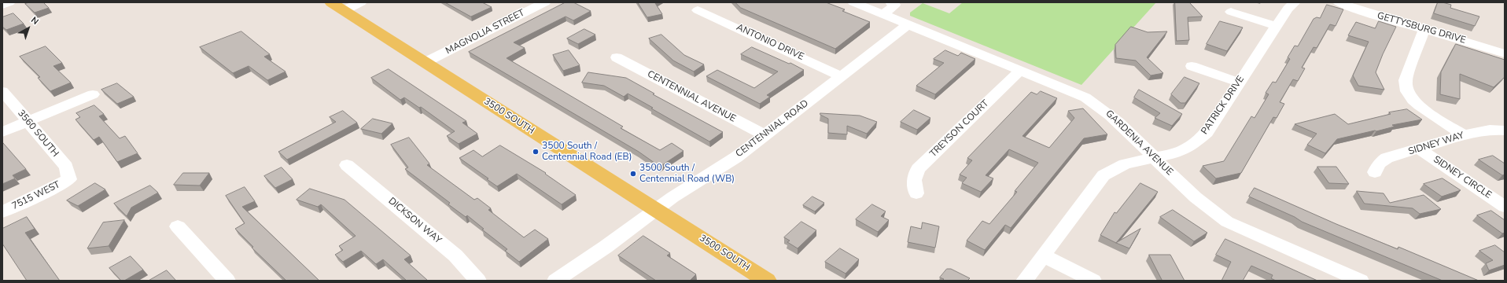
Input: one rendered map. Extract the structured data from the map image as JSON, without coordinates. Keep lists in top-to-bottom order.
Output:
{
  "streets": {
    "main road": ["3500 SOUTH"],
    "street": [
      "GETTYSBURG DRIVE",
      "MAGNOLIA STREET",
      "ANTONIO DRIVE",
      "CENTENNIAL AVENUE",
      "PATRICK DRIVE",
      "CENTENNIAL ROAD",
      "TREYSON COURT",
      "3560 SOUTH",
      "GARDENIA AVENUE",
      "SIDNEY WAY",
      "SIDNEY CIRCLE",
      "7515 WEST",
      "DICKSON WAY"
    ]
  },
  "crossings": [
    ["MAGNOLIA STREET", "3500 SOUTH"],
    ["ANTONIO DRIVE", "CENTENNIAL ROAD"],
    ["CENTENNIAL AVENUE", "CENTENNIAL ROAD"],
    ["PATRICK DRIVE", "GARDENIA AVENUE"],
    ["3500 SOUTH", "CENTENNIAL ROAD"],
    ["CENTENNIAL ROAD", "GARDENIA AVENUE"],
    ["TREYSON COURT", "GARDENIA AVENUE"],
    ["3560 SOUTH", "7515 WEST"],
    ["SIDNEY WAY", "SIDNEY CIRCLE"]
  ],
  "places": ["3500 South / Centennial Road (EB)", "3500 South / Centennial Road (WB)"],
  "north": "top right"
}
